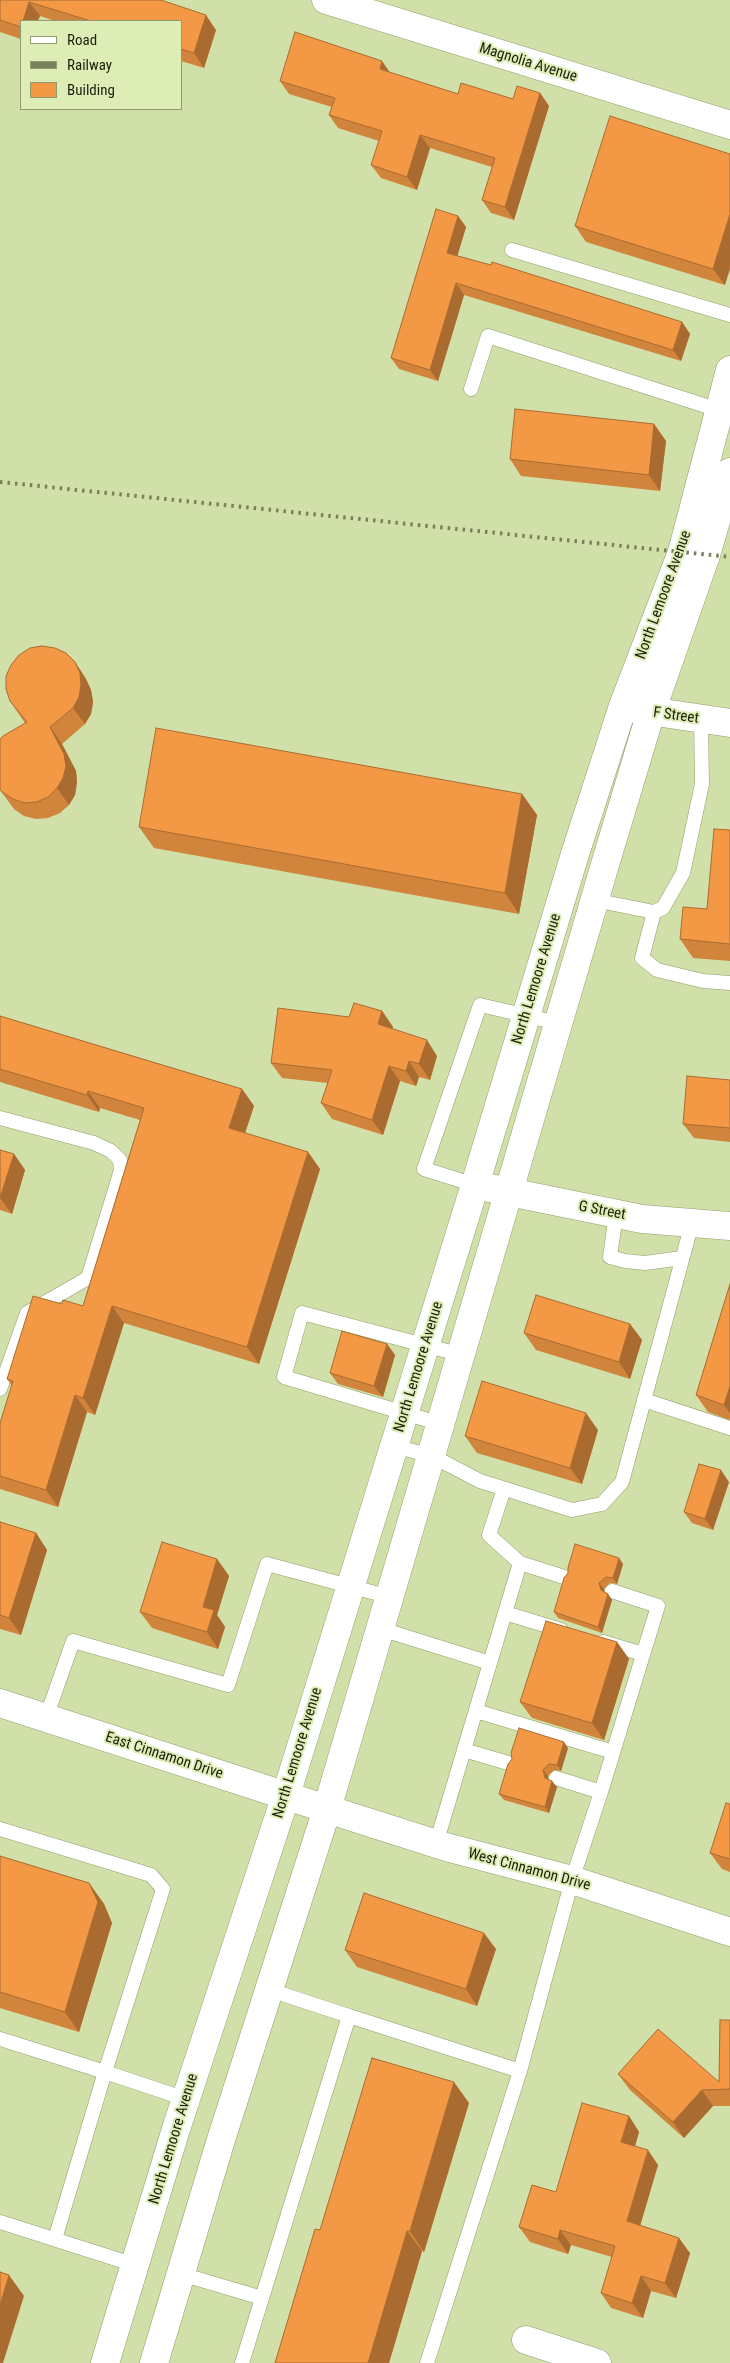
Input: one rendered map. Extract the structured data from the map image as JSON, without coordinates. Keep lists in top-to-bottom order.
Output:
{
  "streets": {
    "main road": [
      "Magnolia Avenue",
      "North Lemoore Avenue",
      "F Street",
      "G Street",
      "East Cinnamon Drive",
      "West Cinnamon Drive"
    ]
  },
  "crossings": [
    ["North Lemoore Avenue", "F Street"],
    ["North Lemoore Avenue", "G Street"],
    ["North Lemoore Avenue", "East Cinnamon Drive"],
    ["North Lemoore Avenue", "West Cinnamon Drive"],
    ["East Cinnamon Drive", "West Cinnamon Drive"]
  ],
  "legend": ["Road", "Railway", "Building"]
}
